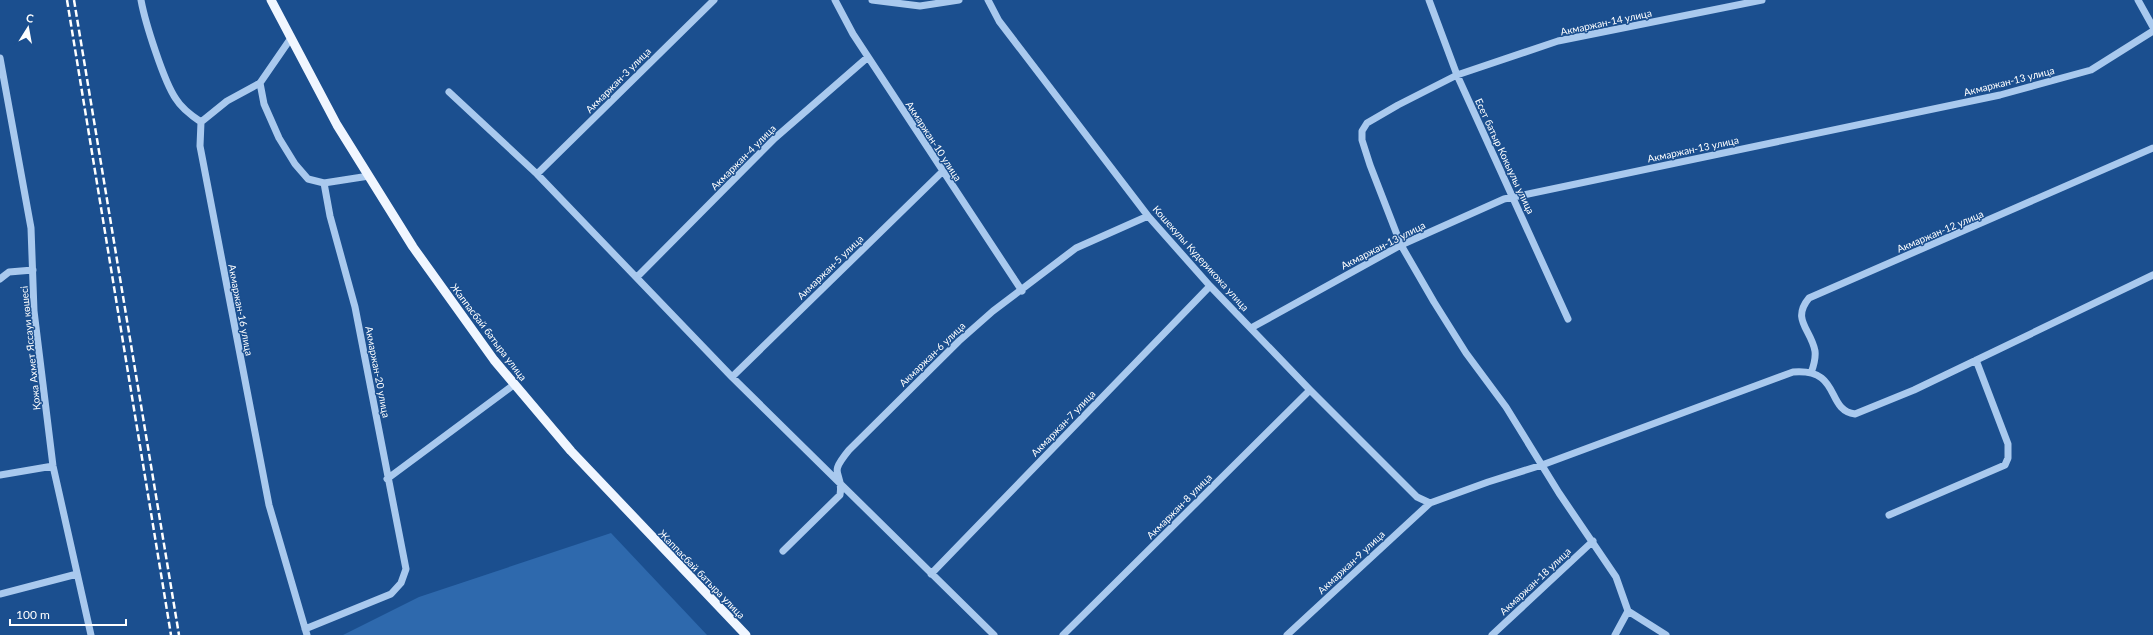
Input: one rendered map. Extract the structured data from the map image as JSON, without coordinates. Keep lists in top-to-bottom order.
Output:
{
  "streets": {
    "main road": ["Жаппасбай батыра улица"],
    "street": [
      "Акмаржан-14 улица",
      "Акмаржан-3 улица",
      "Акмаржан-13 улица",
      "Акмаржан-10 улица",
      "Есет батыр Кокыулы улица",
      "Акмаржан-4 улица",
      "Акмаржан-12 улица",
      "Кошекулы Кудерикожа улица",
      "Акмаржан-5 улица",
      "Акмаржан-16 улица",
      "Қожа Ахмет Яссауи көшесі",
      "Акмаржан-6 улица",
      "Акмаржан-20 улица",
      "Акмаржан-7 улица",
      "Акмаржан-8 улица",
      "Акмаржан-9 улица",
      "Акмаржан-18 улица"
    ]
  },
  "crossings": [
    ["Акмаржан-14 улица", "Акмаржан-13 улица"],
    ["Акмаржан-14 улица", "Есет батыр Кокыулы улица"],
    ["Акмаржан-14 улица", "Акмаржан-18 улица"],
    ["Акмаржан-13 улица", "Есет батыр Кокыулы улица"],
    ["Акмаржан-13 улица", "Кошекулы Кудерикожа улица"],
    ["Акмаржан-10 улица", "Акмаржан-4 улица"],
    ["Акмаржан-10 улица", "Акмаржан-5 улица"],
    ["Акмаржан-10 улица", "Акмаржан-6 улица"],
    ["Кошекулы Кудерикожа улица", "Акмаржан-6 улица"],
    ["Кошекулы Кудерикожа улица", "Акмаржан-7 улица"],
    ["Кошекулы Кудерикожа улица", "Акмаржан-8 улица"],
    ["Кошекулы Кудерикожа улица", "Акмаржан-9 улица"],
    ["Акмаржан-16 улица", "Акмаржан-20 улица"]
  ],
  "scale_bar": "100 m",
  "north": "top"
}
